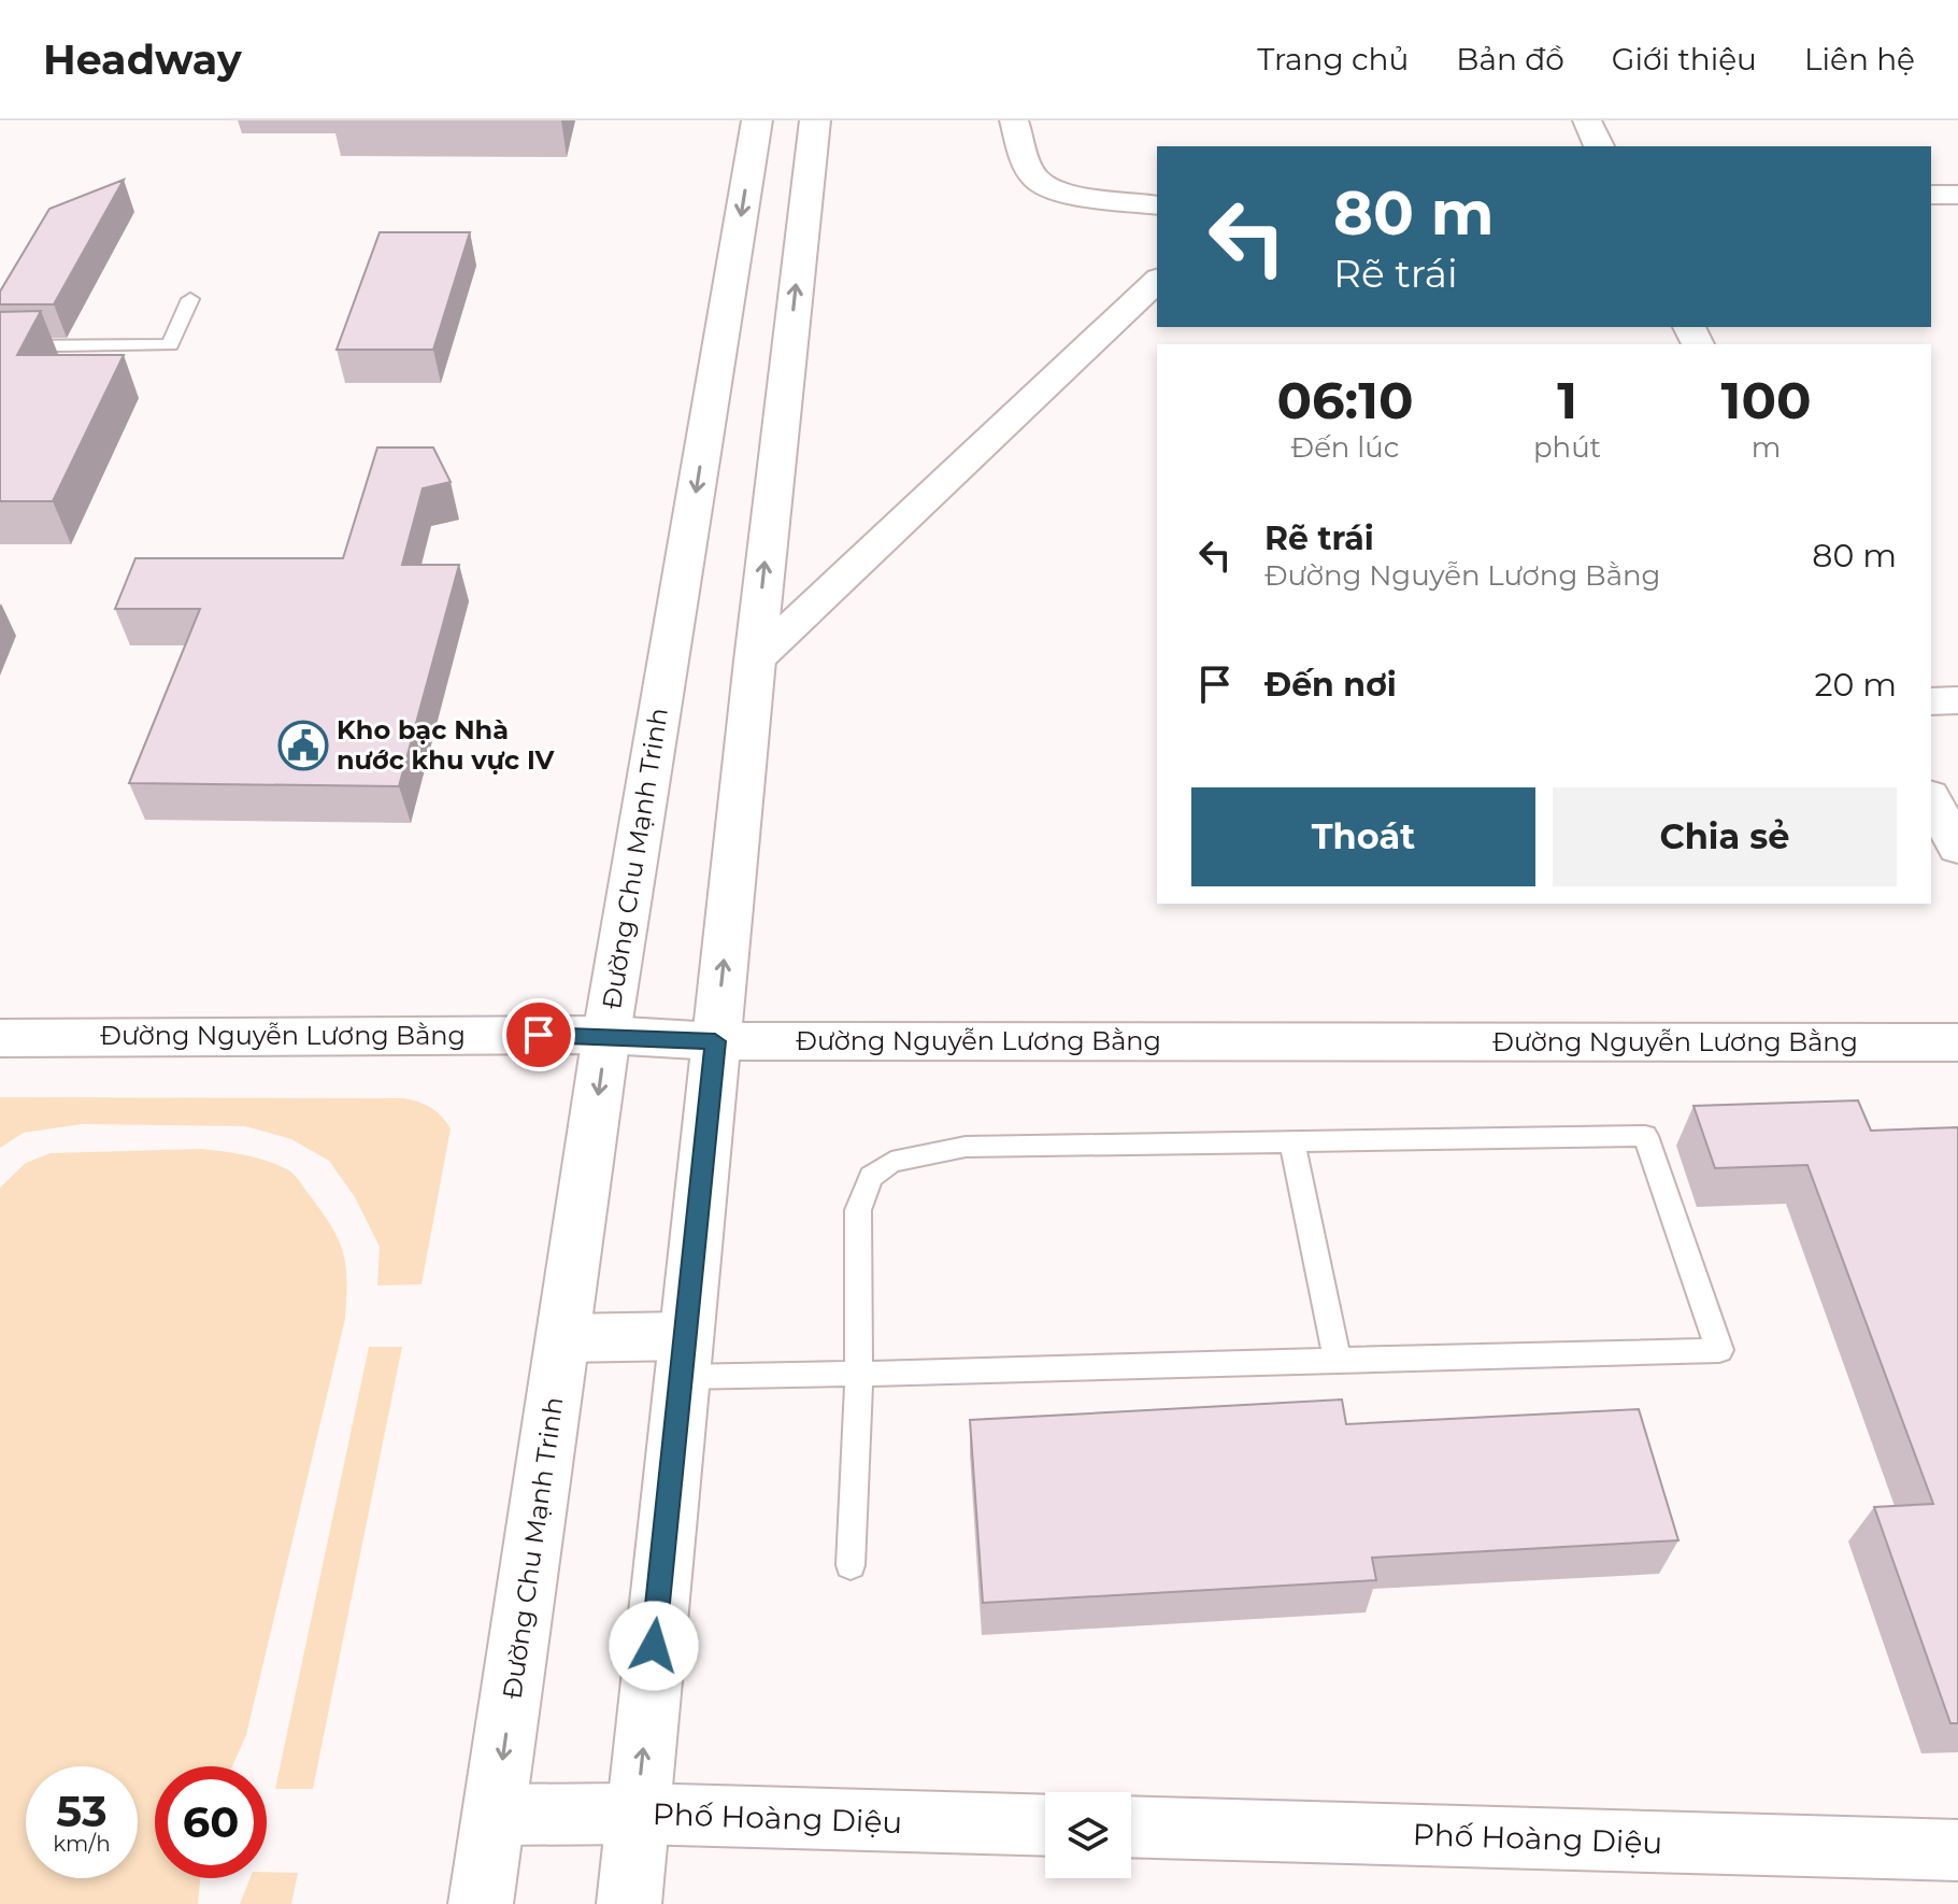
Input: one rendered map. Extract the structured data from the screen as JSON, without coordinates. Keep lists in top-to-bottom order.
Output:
{
  "streets": {
    "main road": ["Đường Chu Mạnh Trinh", "Đường Nguyễn Lương Bằng"],
    "street": ["Phố Hoàng Diệu"]
  },
  "crossings": [
    ["Đường Chu Mạnh Trinh", "Đường Nguyễn Lương Bằng"],
    ["Đường Chu Mạnh Trinh", "Phố Hoàng Diệu"]
  ],
  "places": {
    "public building": ["Kho bạc Nhà nước khu vực IV"]
  },
  "page": {
    "header": "Headway",
    "nav": [
      "Trang chủ",
      "Bản đồ",
      "Giới thiệu",
      "Liên hệ"
    ],
    "turn": ["80 m", "Rẽ trái"],
    "eta": [
      "06:10",
      "Đến lúc",
      "1",
      "phút",
      "100",
      "m"
    ],
    "list": [
      {
        "name": "Rẽ trái",
        "note": "Đường Nguyễn Lương Bằng",
        "value": "80 m"
      },
      {
        "name": "Đến nơi",
        "value": "20 m"
      }
    ],
    "buttons": ["Thoát", "Chia sẻ"],
    "speed": "53 km/h",
    "limit": "60"
  }
}
